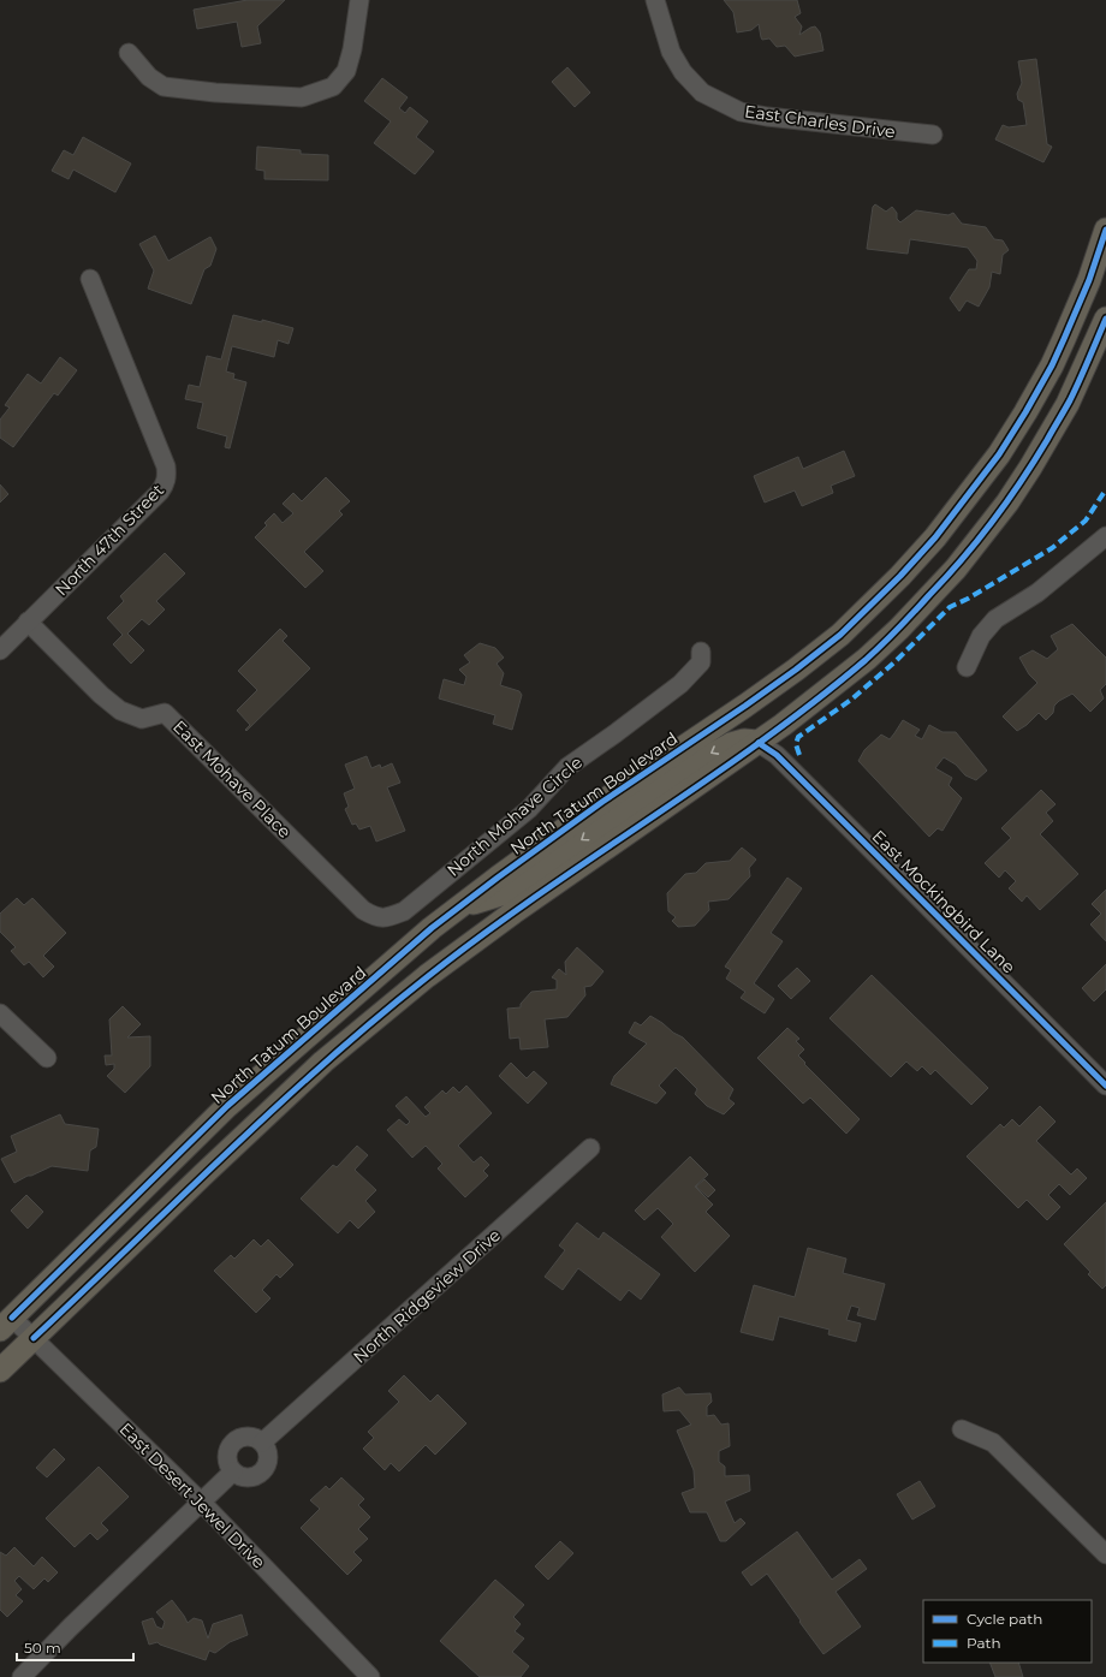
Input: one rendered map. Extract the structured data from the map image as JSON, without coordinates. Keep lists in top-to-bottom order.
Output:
{
  "streets": {
    "main road": ["North Tatum Boulevard"],
    "street": [
      "East Charles Drive",
      "North 47th Street",
      "East Mohave Place",
      "North Mohave Circle",
      "East Mockingbird Lane",
      "North Ridgeview Drive",
      "East Desert Jewel Drive"
    ]
  },
  "crossings": [
    ["North 47th Street", "East Mohave Place"],
    ["East Mohave Place", "North Mohave Circle"],
    ["North Tatum Boulevard", "East Desert Jewel Drive"]
  ],
  "legend": ["Cycle path", "Path"],
  "scale_bar": "50 m"
}
